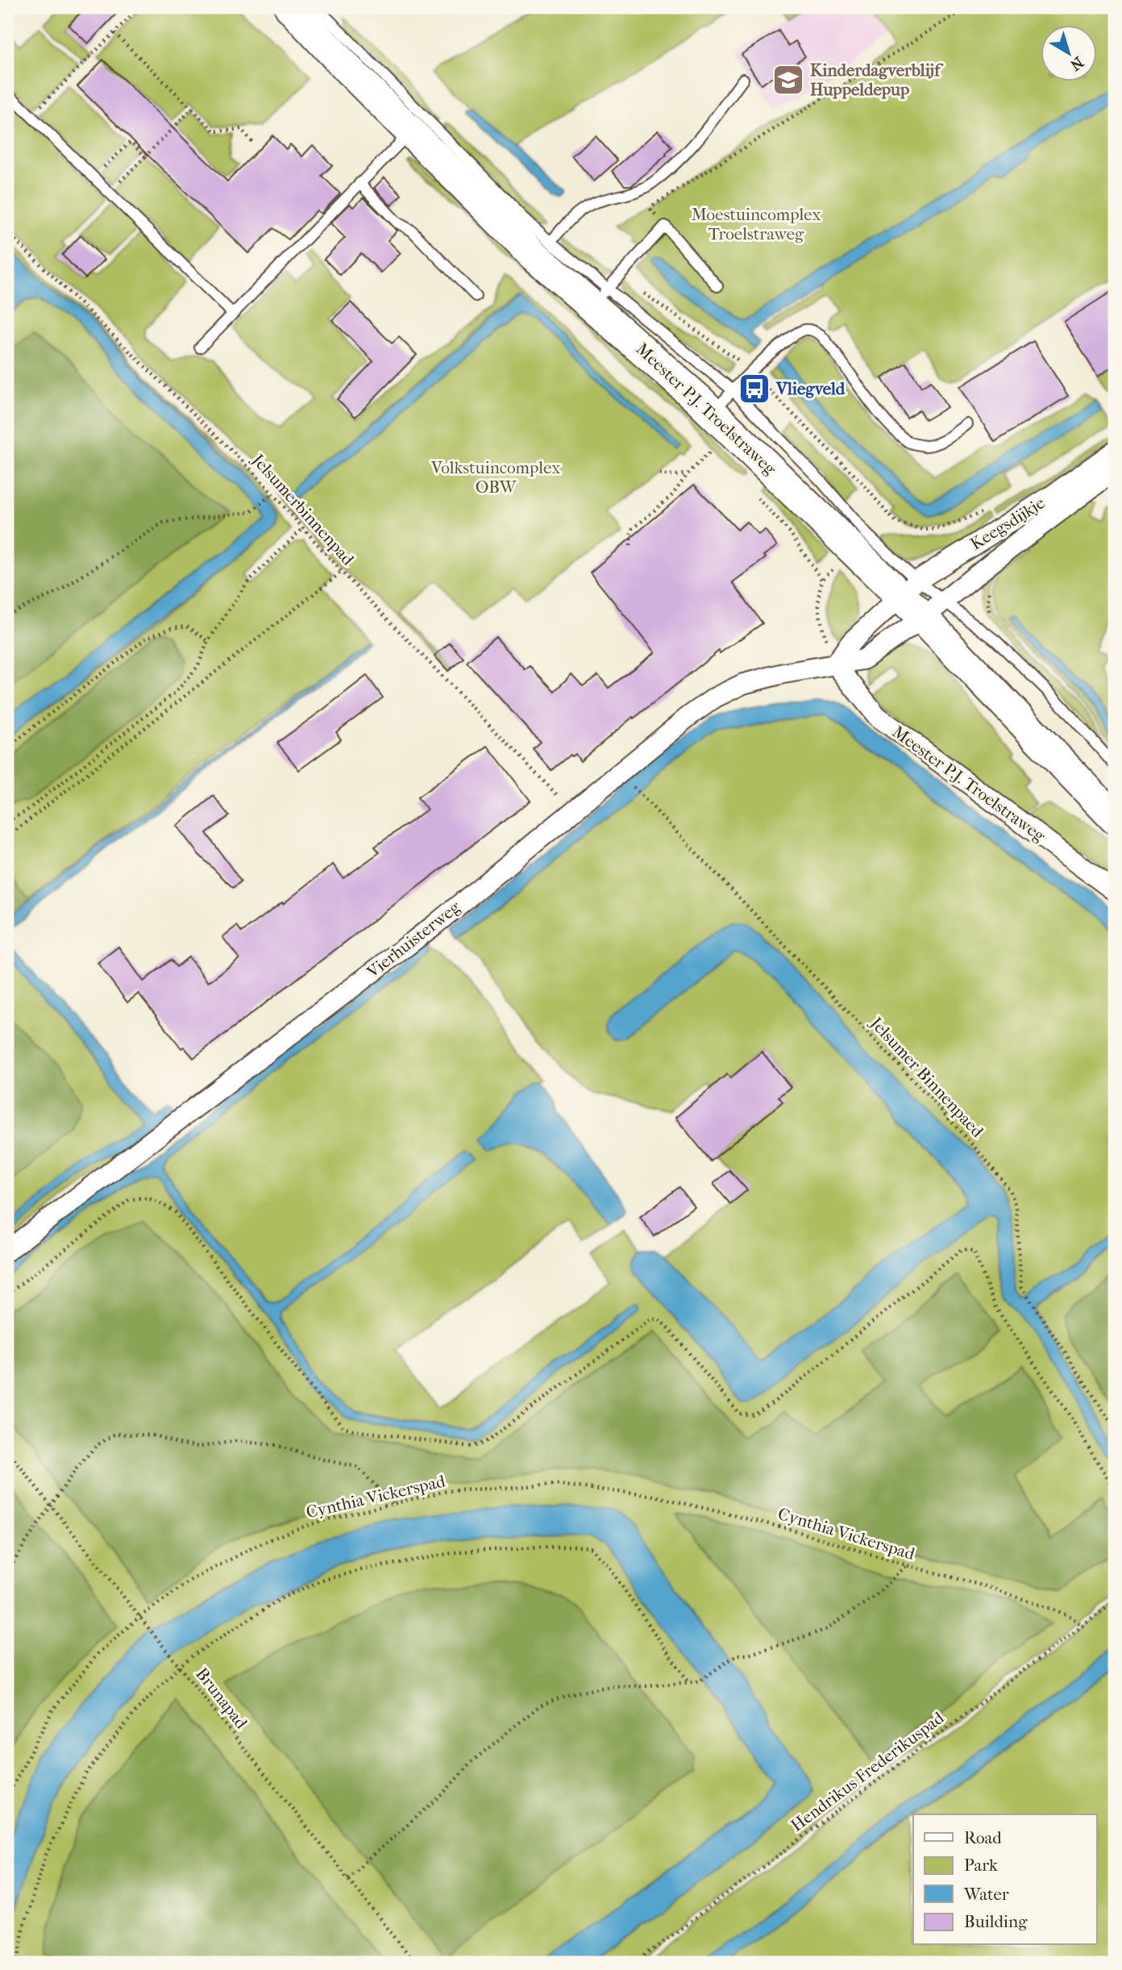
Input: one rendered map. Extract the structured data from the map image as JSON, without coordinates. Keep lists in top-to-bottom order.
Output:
{
  "streets": {
    "main road": ["Meester P.J. Troelstraweg"],
    "street": ["Keegsdijkje", "Vierhuisterweg"],
    "path": [
      "Jelsumerbinnenpad",
      "Jelsumer Binnenpaed",
      "Cynthia Vickerspad",
      "Brunapad",
      "Hendrikus Frederikuspad"
    ]
  },
  "crossings": [
    ["Meester P.J. Troelstraweg", "Keegsdijkje"],
    ["Meester P.J. Troelstraweg", "Vierhuisterweg"],
    ["Jelsumerbinnenpad", "Vierhuisterweg"],
    ["Keegsdijkje", "Vierhuisterweg"],
    ["Cynthia Vickerspad", "Brunapad"],
    ["Cynthia Vickerspad", "Hendrikus Frederikuspad"]
  ],
  "parks": ["Moestuincomplex Troelstraweg", "Volkstuincomplex OBW"],
  "places": {
    "school or university": ["Kinderdagverblijf Huppeldepup"],
    "bus stop": ["Vliegveld"]
  },
  "legend": [
    "Road",
    "Park",
    "Water",
    "Building"
  ],
  "north": "bottom right"
}
